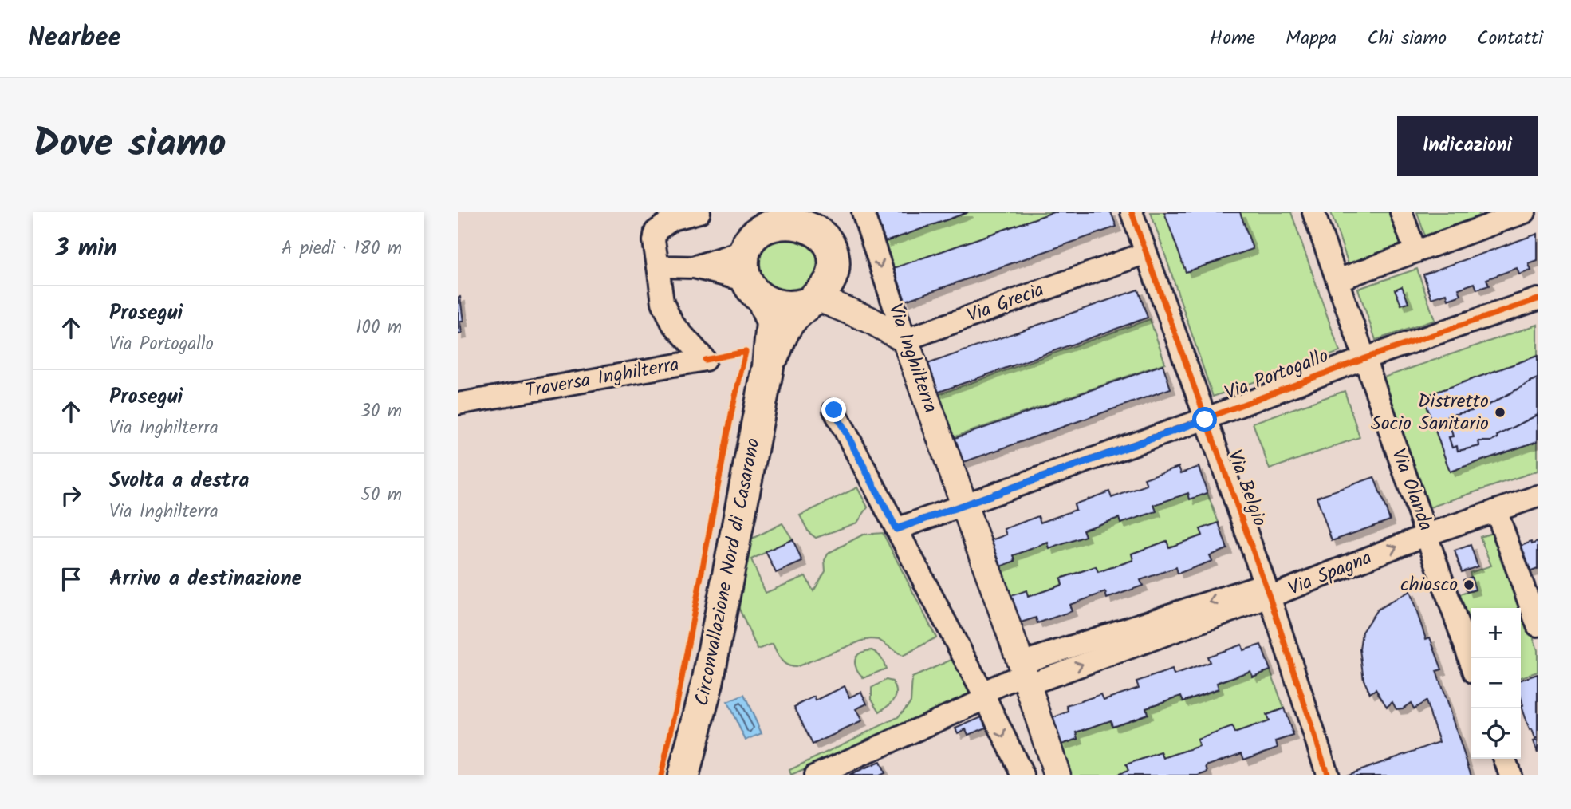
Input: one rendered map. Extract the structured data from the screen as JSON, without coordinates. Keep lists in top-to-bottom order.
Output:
{
  "streets": {
    "main road": ["Circonvallazione Nord di Casarano"],
    "street": [
      "Via Grecia",
      "Via Inghilterra",
      "Via Portogallo",
      "Traversa Inghilterra",
      "Via Belgio",
      "Via Olanda",
      "Via Spagna"
    ]
  },
  "crossings": [
    ["Via Grecia", "Via Inghilterra"],
    ["Via Grecia", "Via Belgio"],
    ["Via Inghilterra", "Via Portogallo"],
    ["Via Inghilterra", "Via Spagna"],
    ["Via Portogallo", "Via Belgio"],
    ["Via Portogallo", "Via Olanda"],
    ["Via Belgio", "Via Spagna"],
    ["Via Olanda", "Via Spagna"]
  ],
  "places": ["Distretto Socio Sanitario", "chiosco"],
  "page": {
    "header": "Nearbee",
    "nav": [
      "Home",
      "Mappa",
      "Chi siamo",
      "Contatti"
    ],
    "title": "Dove siamo",
    "buttons": "Indicazioni",
    "heading": ["3 min", "A piedi · 180 m"],
    "list": [
      ["Prosegui", "Via Portogallo", "100 m"],
      ["Prosegui", "Via Inghilterra", "30 m"],
      ["Svolta a destra", "Via Inghilterra", "50 m"],
      "Arrivo a destinazione"
    ],
    "map_buttons": ["+", "−"]
  }
}
